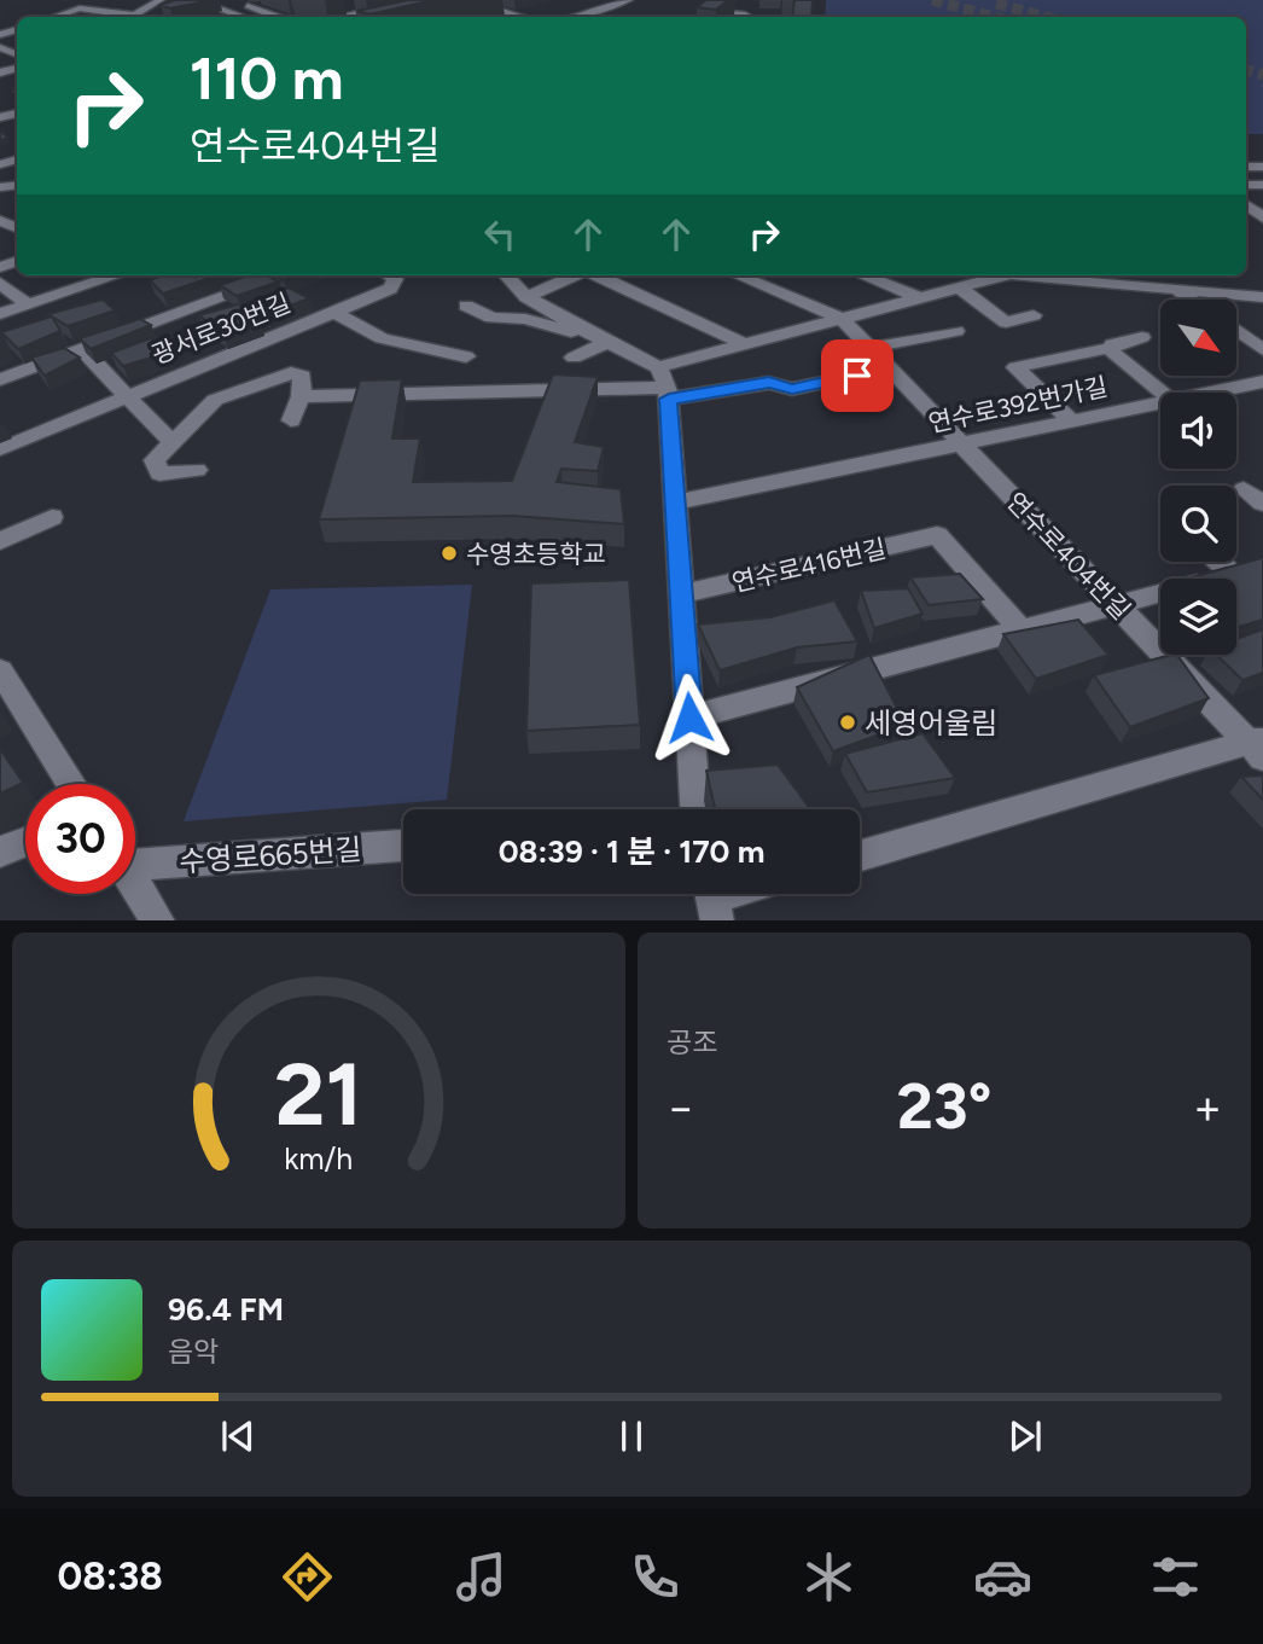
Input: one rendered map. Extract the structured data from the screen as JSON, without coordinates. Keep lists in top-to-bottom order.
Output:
{
  "streets": {
    "street": [
      "광서로30번길",
      "연수로392번가길",
      "연수로404번길",
      "연수로416번길",
      "수영로665번길"
    ]
  },
  "crossings": [
    ["연수로392번가길", "연수로404번길"]
  ],
  "places": ["수영초등학교", "세영어울림"],
  "north": "bottom right",
  "page": {
    "turn": ["110 m", "연수로404번길"],
    "limit": "30",
    "trip": "08:39 · 1 분 · 170 m",
    "tile": "공조",
    "heat": ["−", "23°", "+"],
    "song": ["96.4 FM", "음악"],
    "tabs": "08:38",
    "gauge": ["21", "km/h"]
  }
}
